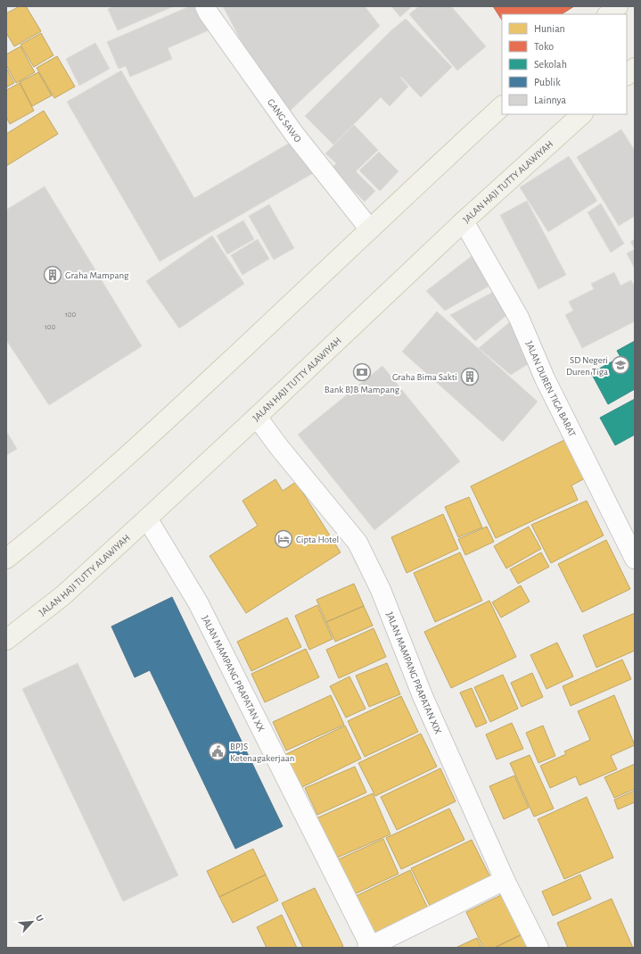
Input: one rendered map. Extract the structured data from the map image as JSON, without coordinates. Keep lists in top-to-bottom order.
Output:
{
  "streets": {
    "main road": ["JALAN HAJI TUTTY ALAWIYAH"],
    "street": [
      "GANG SAWO",
      "JALAN DUREN TIGA BARAT",
      "JALAN MAMPANG PRAPATAN XIX",
      "JALAN MAMPANG PRAPATAN XX"
    ]
  },
  "crossings": [
    ["JALAN HAJI TUTTY ALAWIYAH", "JALAN DUREN TIGA BARAT"],
    ["JALAN HAJI TUTTY ALAWIYAH", "JALAN MAMPANG PRAPATAN XIX"],
    ["JALAN HAJI TUTTY ALAWIYAH", "JALAN MAMPANG PRAPATAN XX"],
    ["JALAN MAMPANG PRAPATAN XIX", "JALAN MAMPANG PRAPATAN XX"]
  ],
  "places": {
    "building": ["Graha Mampang", "Graha Bima Sakti"],
    "school or university": ["SD Negeri Duren Tiga"],
    "bank": ["Bank BJB Mampang"],
    "hotel": ["Cipta Hotel"],
    "public building": ["BPJS Ketenagakerjaan"]
  },
  "house_numbers": ["100", "100"],
  "legend": [
    "Hunian",
    "Toko",
    "Sekolah",
    "Publik",
    "Lainnya"
  ],
  "north": "top right"
}
